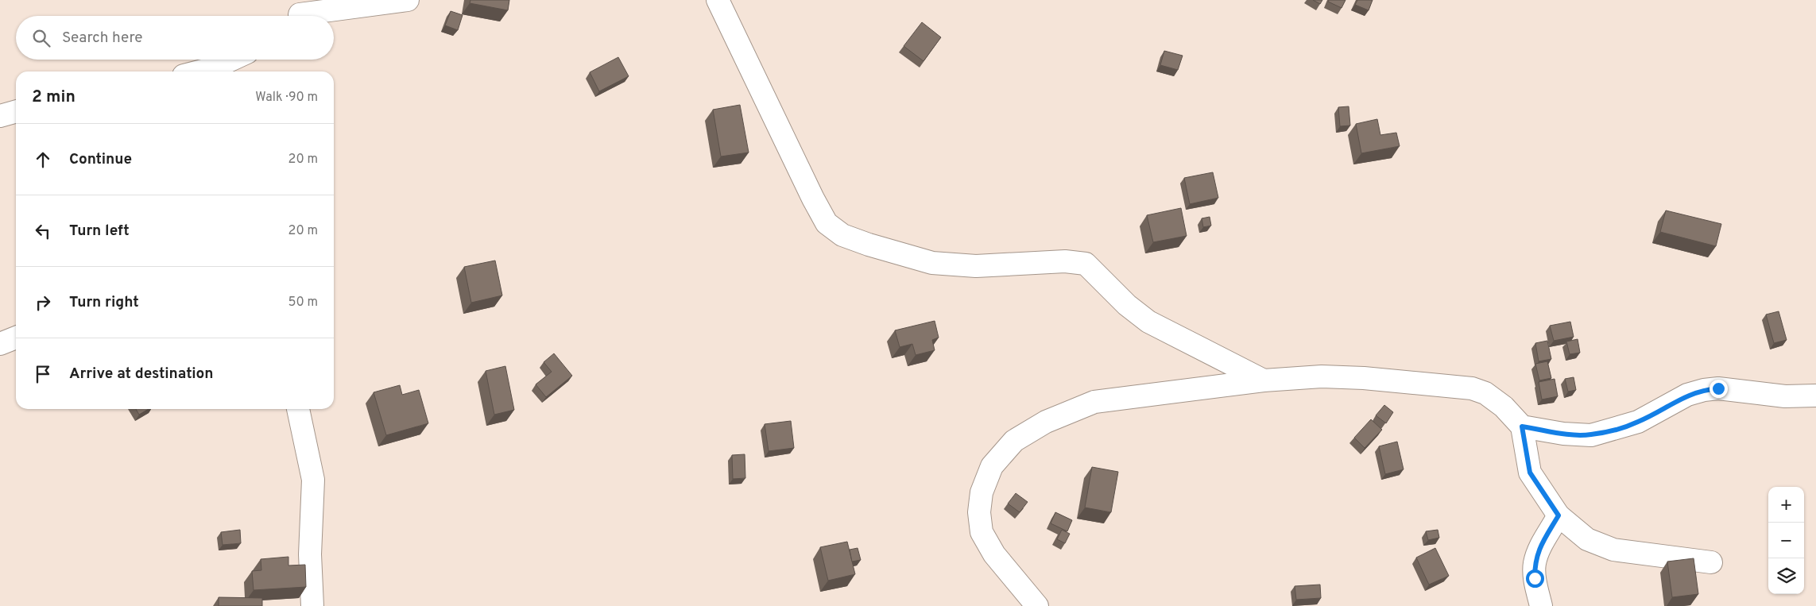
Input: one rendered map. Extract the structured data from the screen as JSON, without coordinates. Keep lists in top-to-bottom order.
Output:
{
  "page": {
    "search": "Search here",
    "heading": ["2 min", "Walk · 90 m"],
    "list": [
      ["Continue", "20 m"],
      ["Turn left", "20 m"],
      ["Turn right", "50 m"],
      "Arrive at destination"
    ],
    "map_buttons": ["+", "−"]
  }
}
